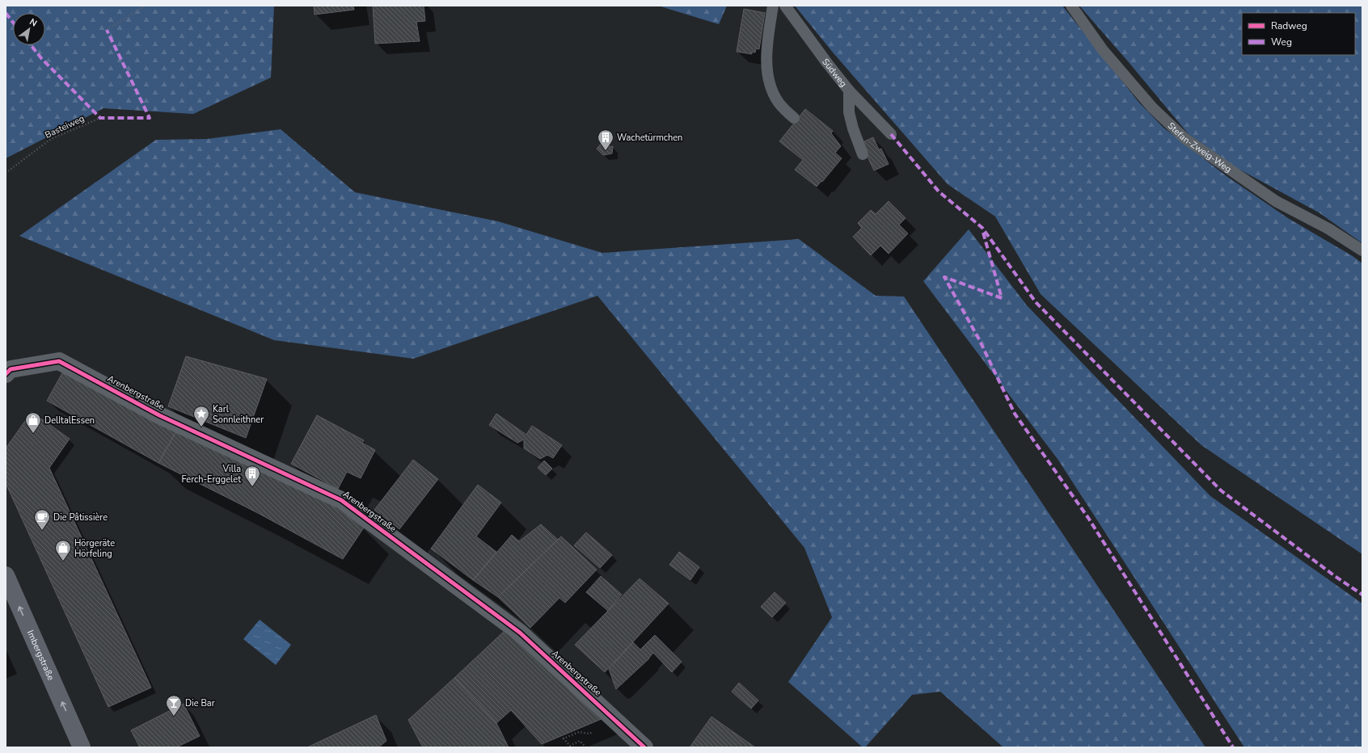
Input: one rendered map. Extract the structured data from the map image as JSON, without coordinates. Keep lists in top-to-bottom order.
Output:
{
  "streets": {
    "main road": ["Imbergstraße"],
    "street": ["Arenbergstraße"],
    "lane": ["Südweg", "Stefan-Zweig-Weg"],
    "path": ["Basteiweg"]
  },
  "one_way": ["Imbergstraße"],
  "places": {
    "building": ["Wachetürmchen", "Villa Ferch-Erggelet"],
    "place": ["Karl Sonnleithner"],
    "shop": ["DelItalEssen", "Hörgeräte Hörfeling"],
    "cafe": ["Die Pâtissière"],
    "bar": ["Die Bar"]
  },
  "legend": ["Radweg", "Weg"],
  "north": "top right"
}
